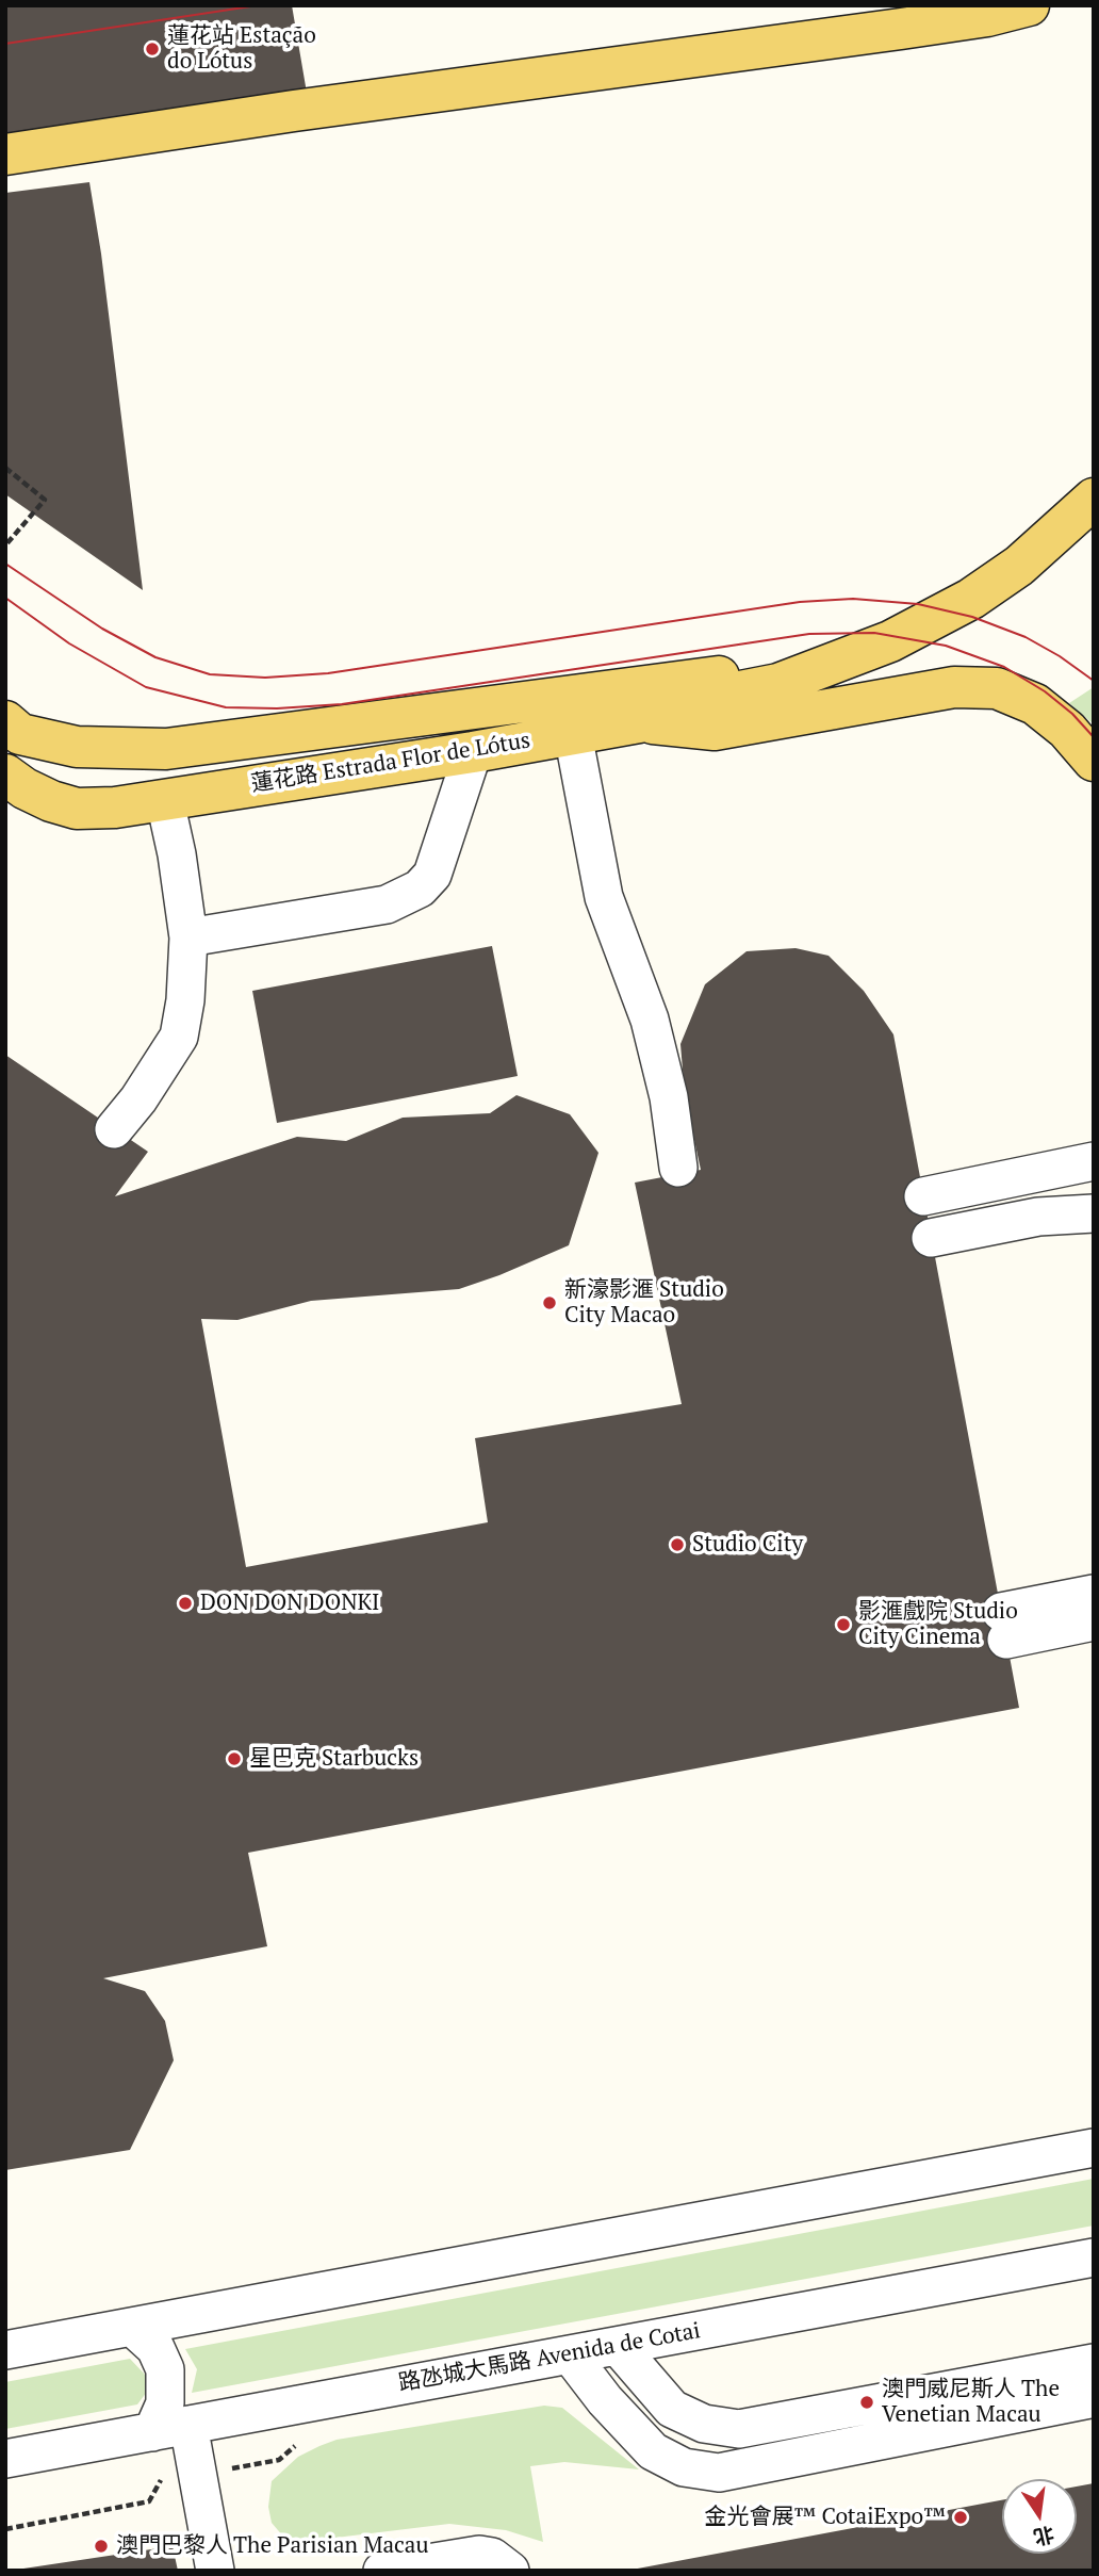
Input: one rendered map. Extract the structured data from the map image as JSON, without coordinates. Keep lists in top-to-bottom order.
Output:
{
  "streets": {
    "main road": ["蓮花路 Estrada Flor de Lótus"],
    "street": ["路氹城大馬路 Avenida de Cotai"]
  },
  "places": [
    "蓮花站 Estação do Lótus",
    "新濠影滙 Studio City Macao",
    "Studio City",
    "DON DON DONKI",
    "影滙戲院 Studio City Cinema",
    "星巴克 Starbucks",
    "澳門威尼斯人 The Venetian Macau",
    "金光會展™ CotaiExpo™",
    "澳門巴黎人 The Parisian Macau"
  ],
  "north": "bottom"
}
